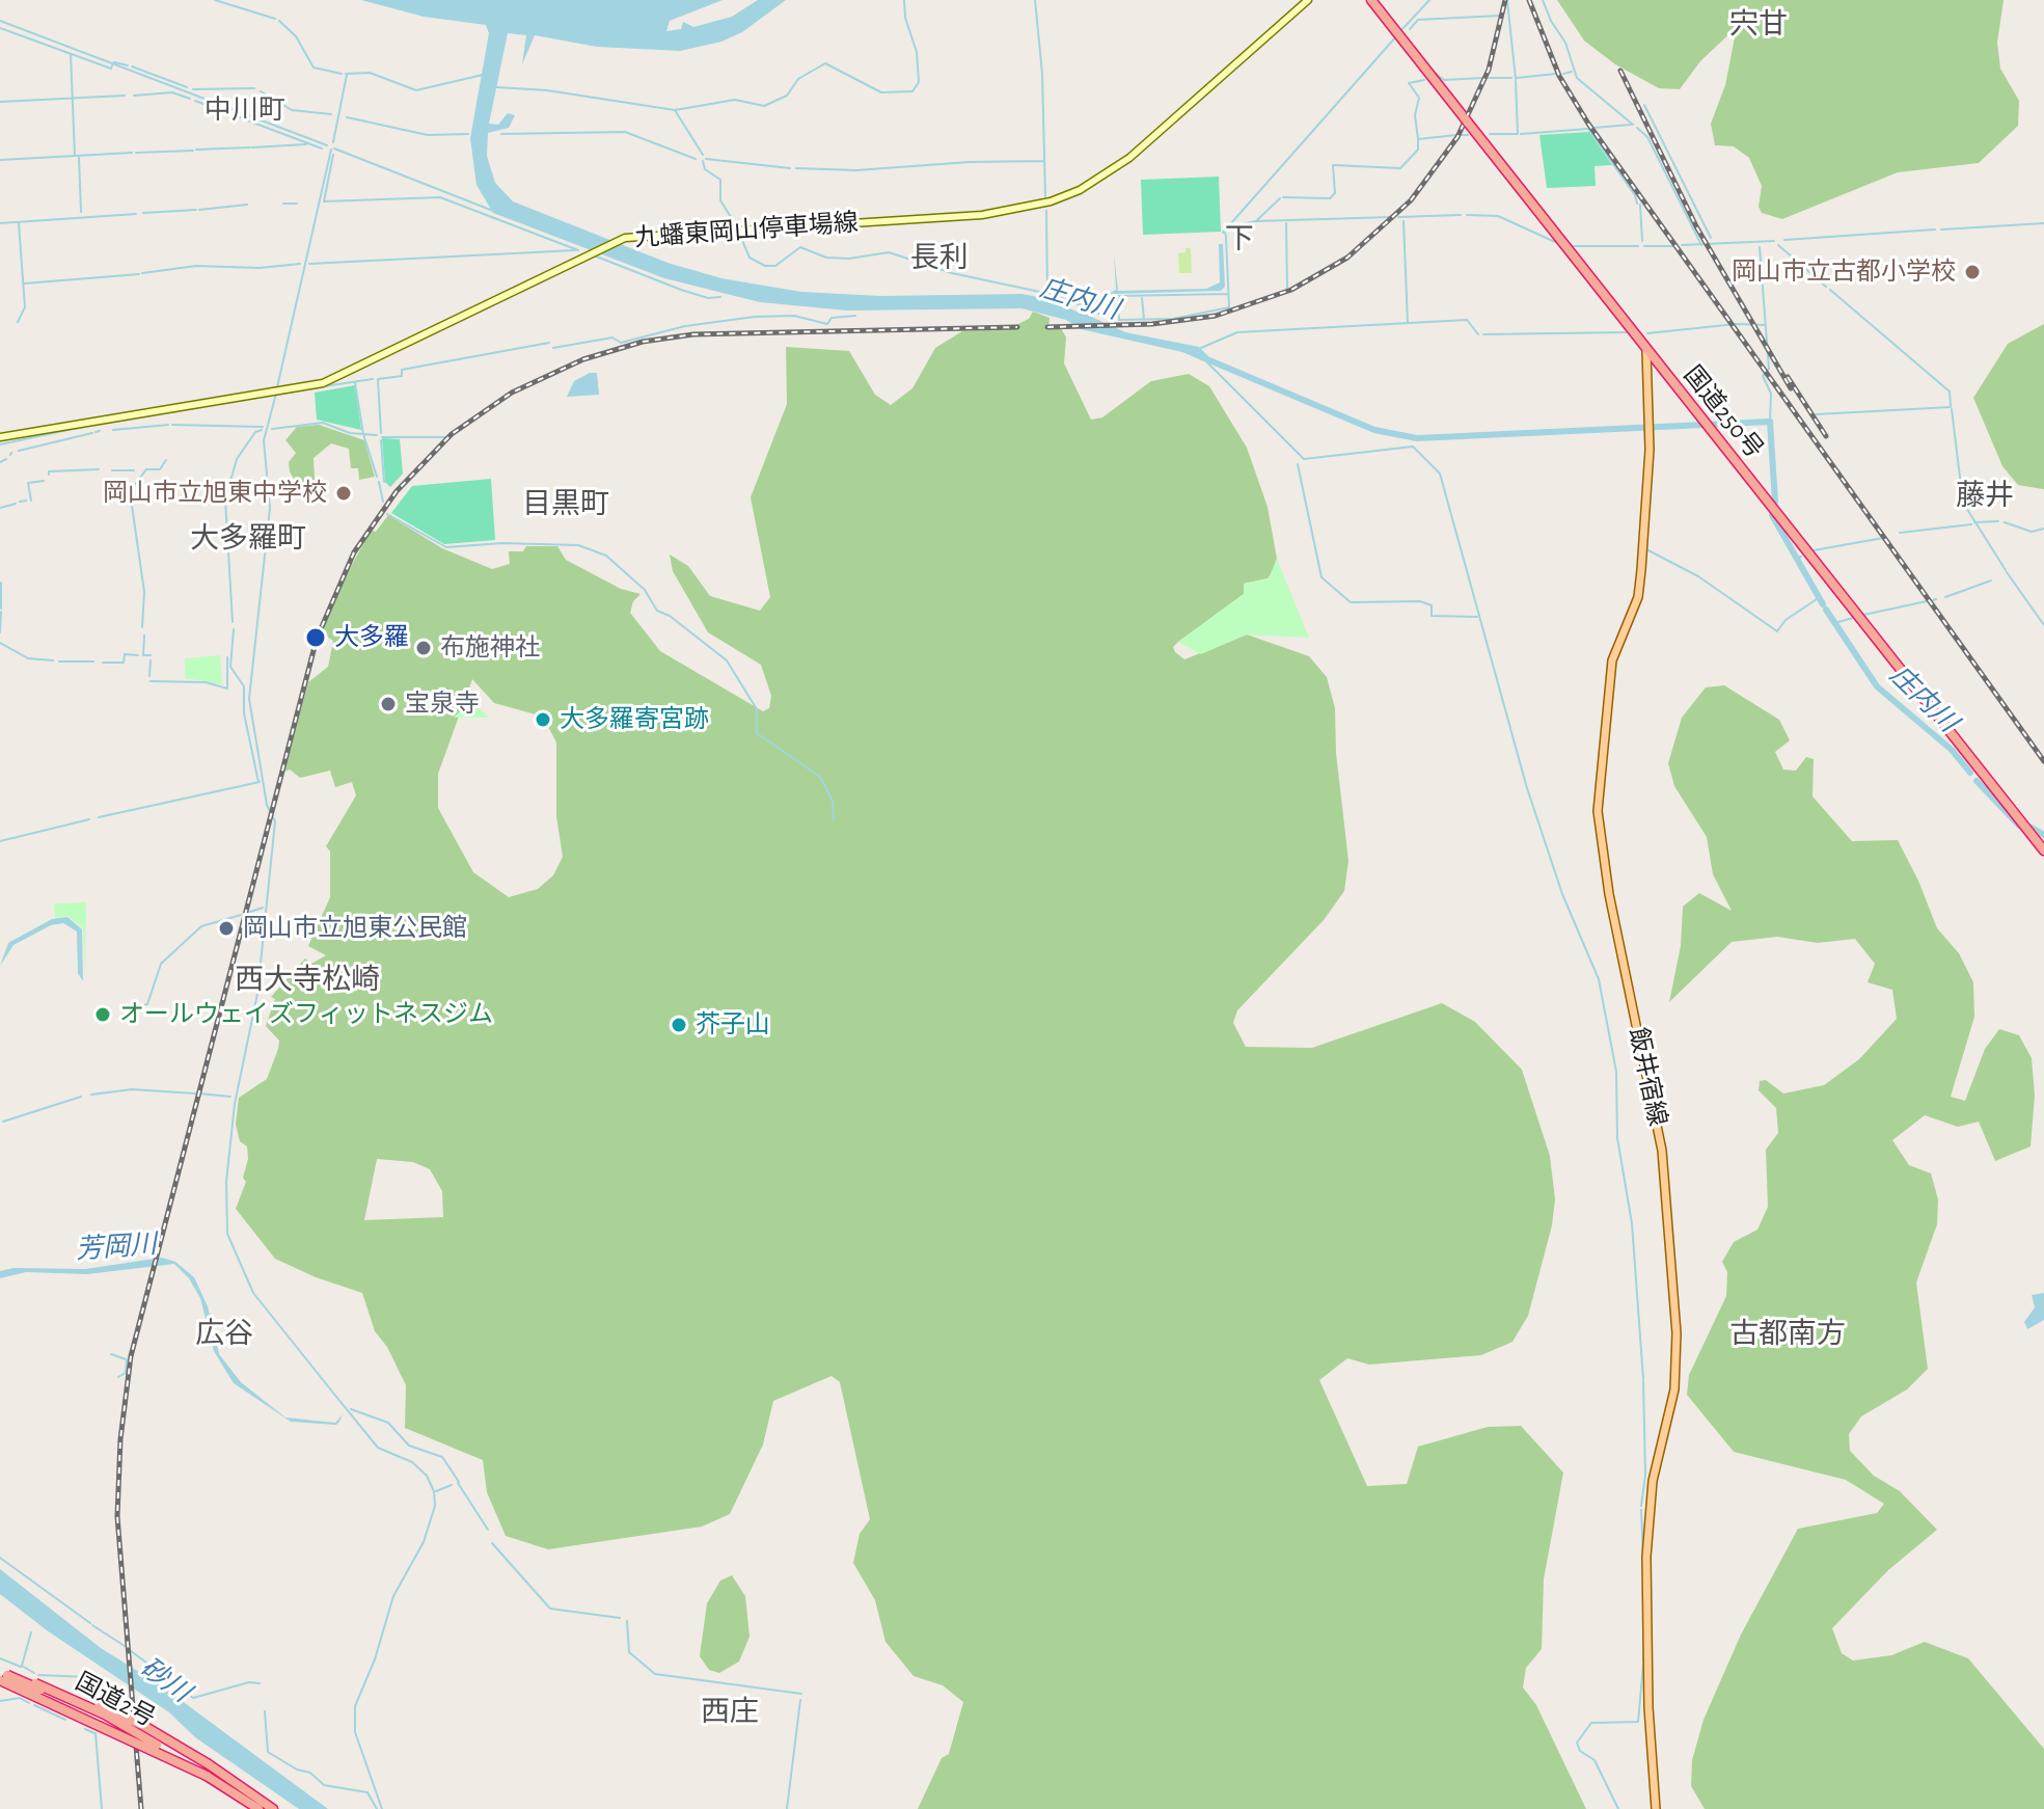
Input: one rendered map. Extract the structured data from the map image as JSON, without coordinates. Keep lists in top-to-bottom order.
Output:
{
  "streets": {
    "highway": ["国道250号", "国道2号"],
    "main road": ["九蟠東岡山停車場線", "飯井宿線"]
  },
  "crossings": [
    ["国道250号", "飯井宿線"]
  ],
  "districts": [
    "宍甘",
    "中川町",
    "下",
    "長利",
    "藤井",
    "目黒町",
    "大多羅町",
    "西大寺松崎",
    "広谷",
    "古都南方",
    "西庄"
  ],
  "water": ["庄内川", "芳岡川", "砂川"],
  "places": [
    "岡山市立古都小学校",
    "岡山市立旭東中学校",
    "大多羅",
    "布施神社",
    "宝泉寺",
    "大多羅寄宮跡",
    "岡山市立旭東公民館",
    "オールウェイズフィットネスジム",
    "芥子山"
  ]
}
